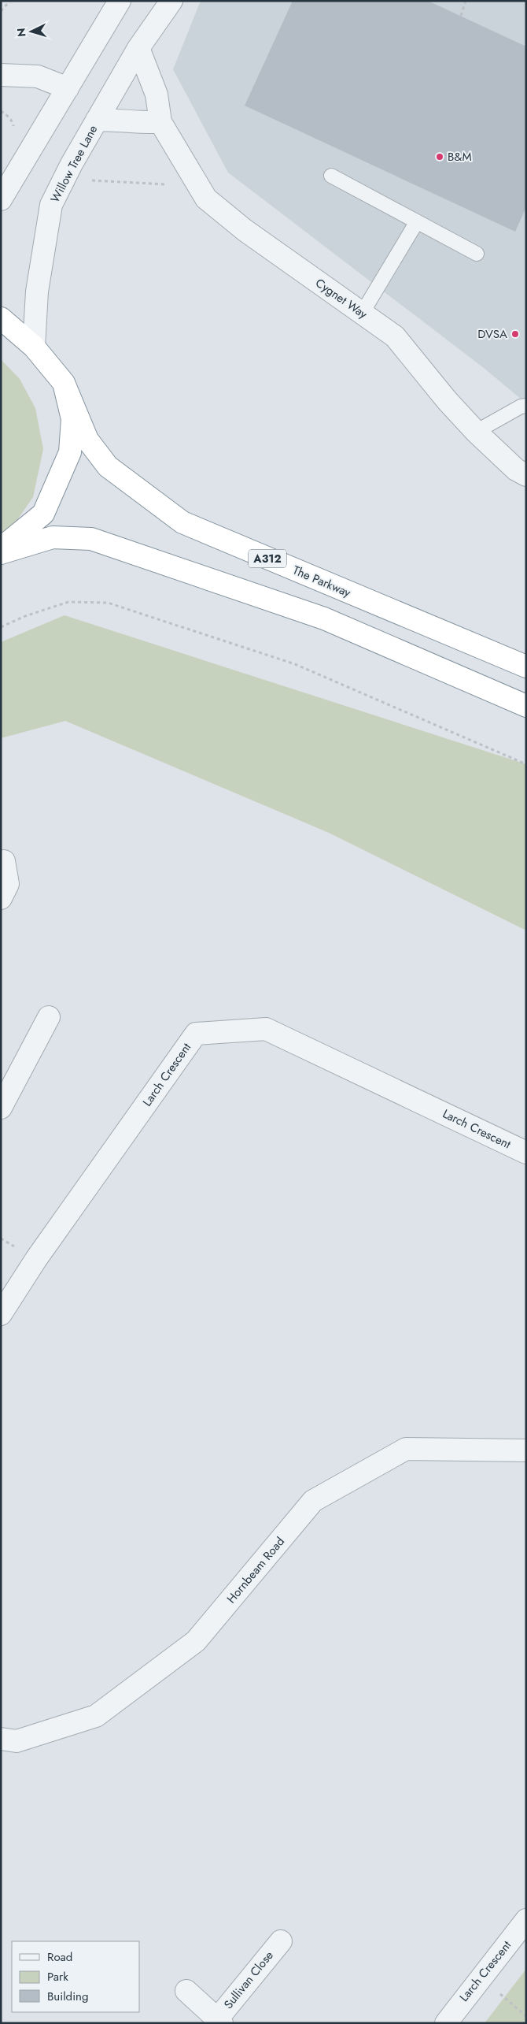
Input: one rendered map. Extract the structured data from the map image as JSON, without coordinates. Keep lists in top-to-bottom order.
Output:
{
  "streets": {
    "highway": ["A312", "The Parkway"],
    "street": [
      "Willow Tree Lane",
      "Cygnet Way",
      "Larch Crescent",
      "Hornbeam Road",
      "Sullivan Close"
    ]
  },
  "crossings": [
    ["Willow Tree Lane", "Cygnet Way"],
    ["Willow Tree Lane", "A312"],
    ["A312", "The Parkway"]
  ],
  "places": ["B&M", "DVSA"],
  "legend": ["Road", "Park", "Building"],
  "north": "left"
}
